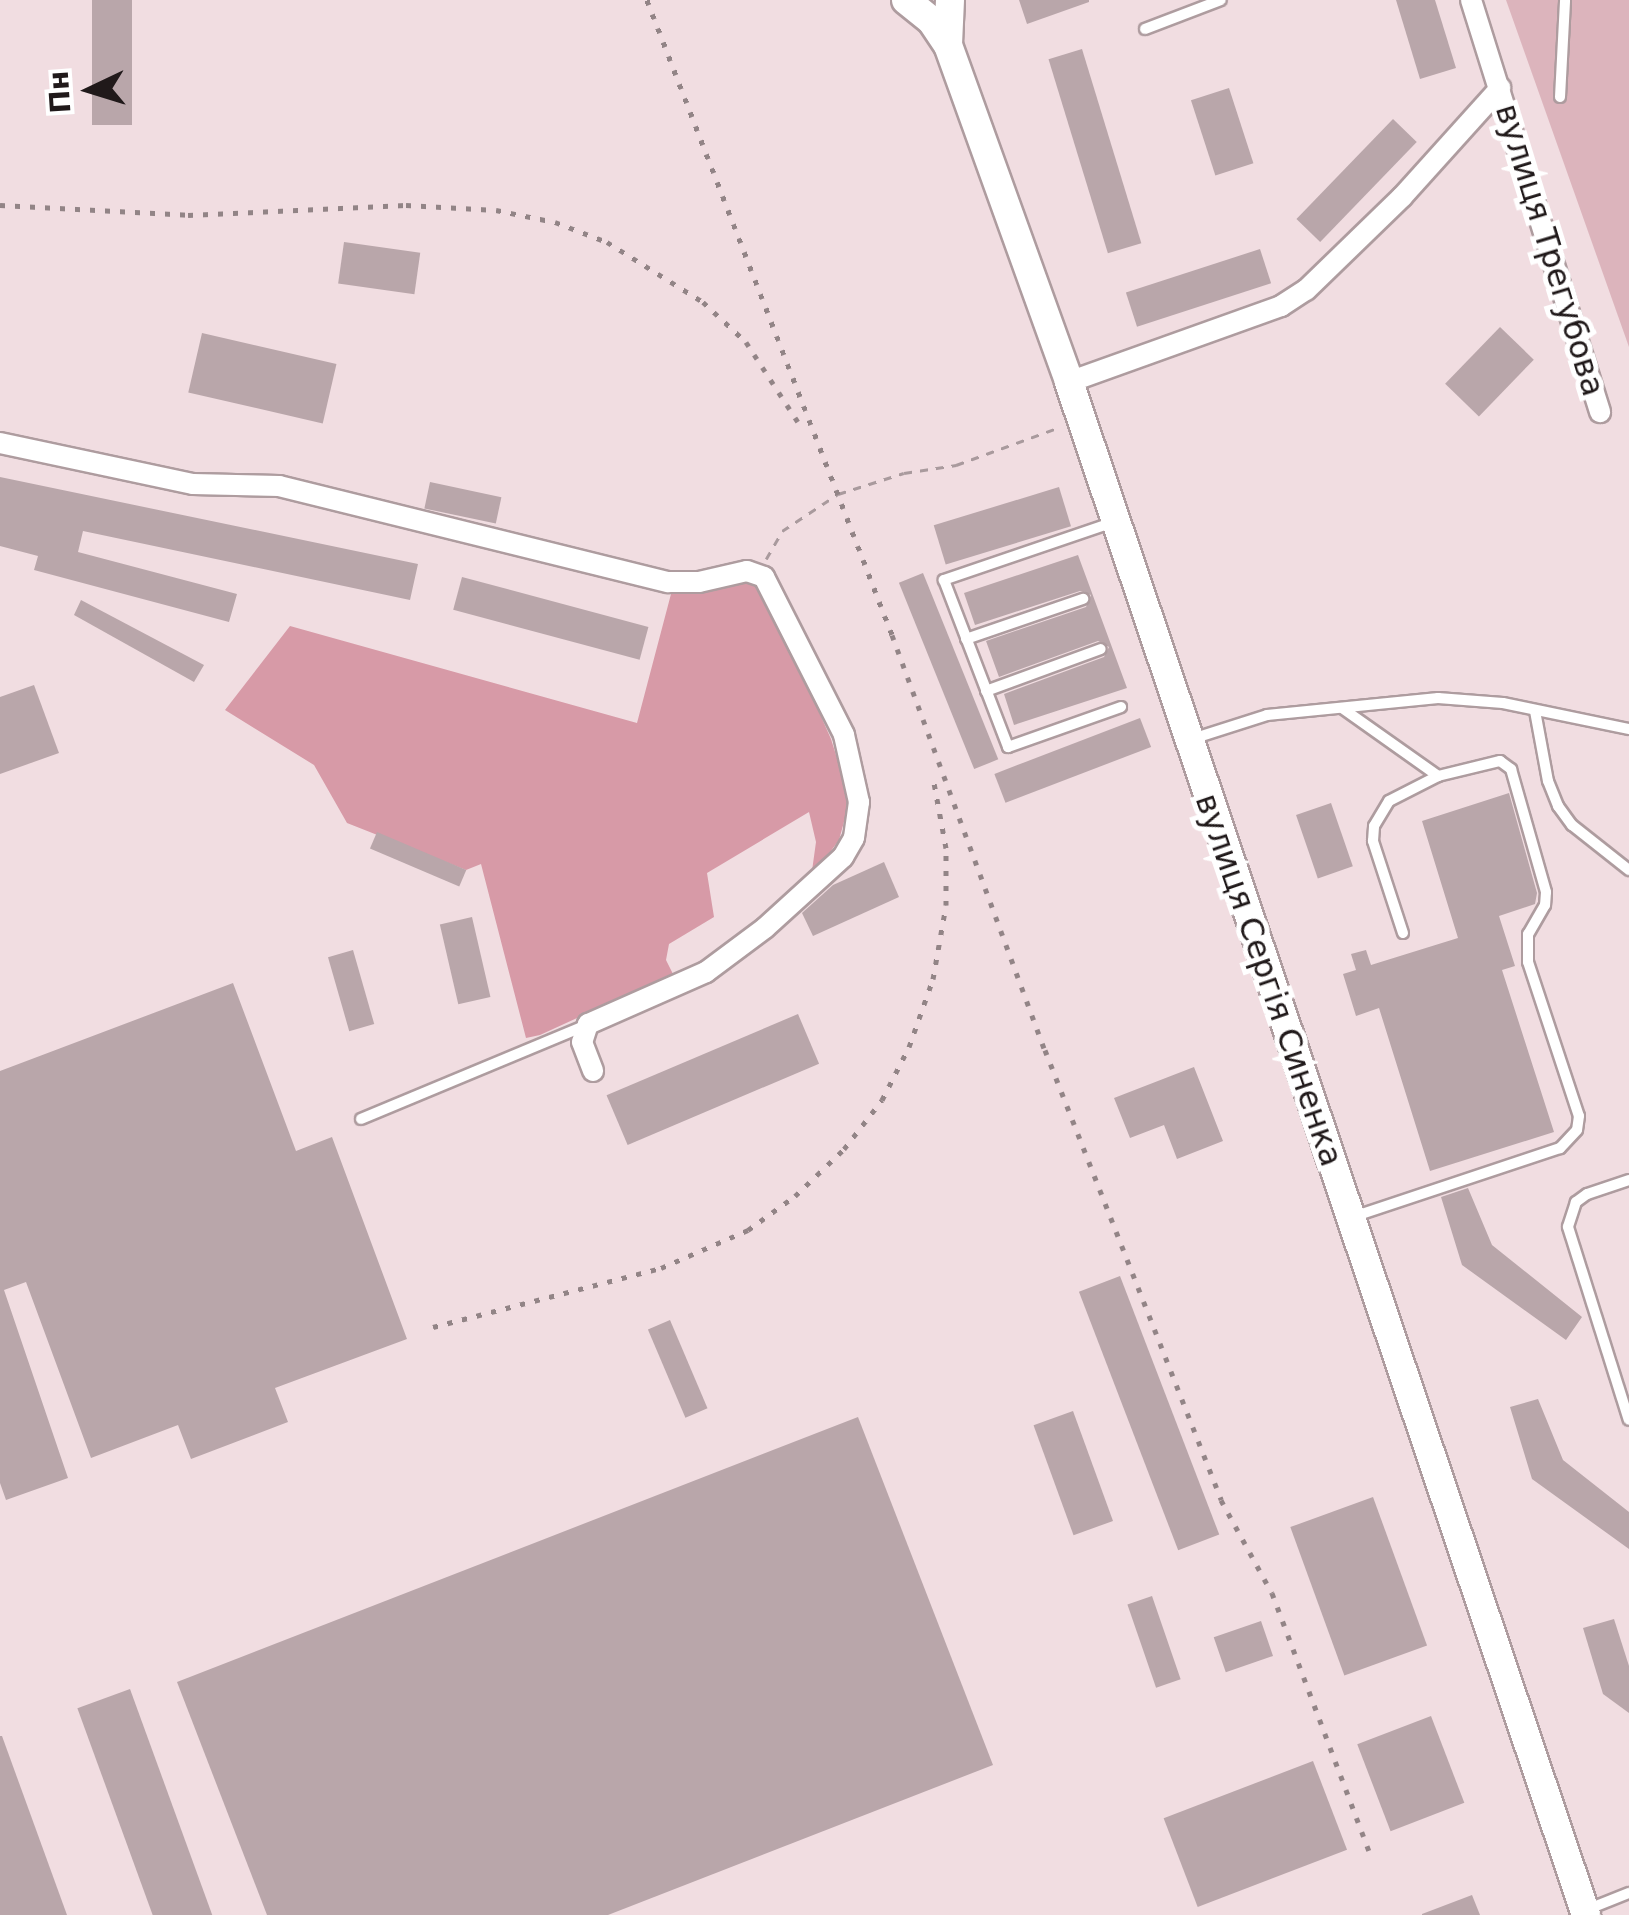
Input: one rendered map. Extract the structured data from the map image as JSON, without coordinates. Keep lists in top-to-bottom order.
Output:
{
  "streets": {
    "street": ["вулиця Трегубова", "вулиця Сергія Синенка"]
  },
  "crossings": [
    ["вулиця Трегубова", "вулиця Сергія Синенка"]
  ],
  "north": "left"
}
